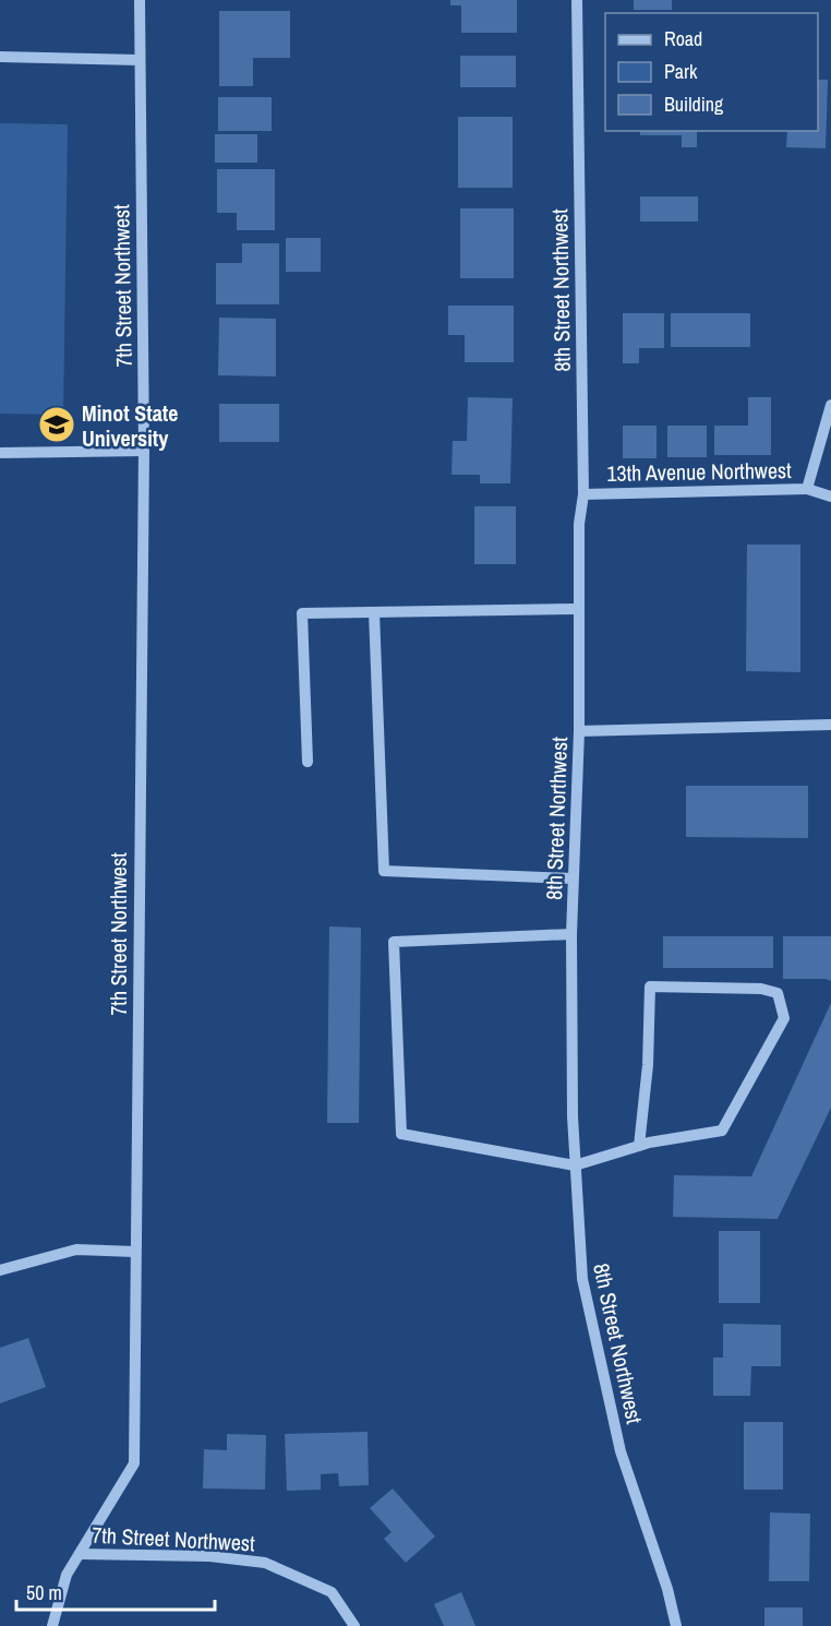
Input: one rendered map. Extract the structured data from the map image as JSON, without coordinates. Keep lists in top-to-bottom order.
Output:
{
  "streets": {
    "street": ["7th Street Northwest", "8th Street Northwest", "13th Avenue Northwest"]
  },
  "crossings": [
    ["8th Street Northwest", "13th Avenue Northwest"]
  ],
  "places": {
    "school or university": ["Minot State University"]
  },
  "legend": ["Road", "Park", "Building"],
  "scale_bar": "50 m"
}
